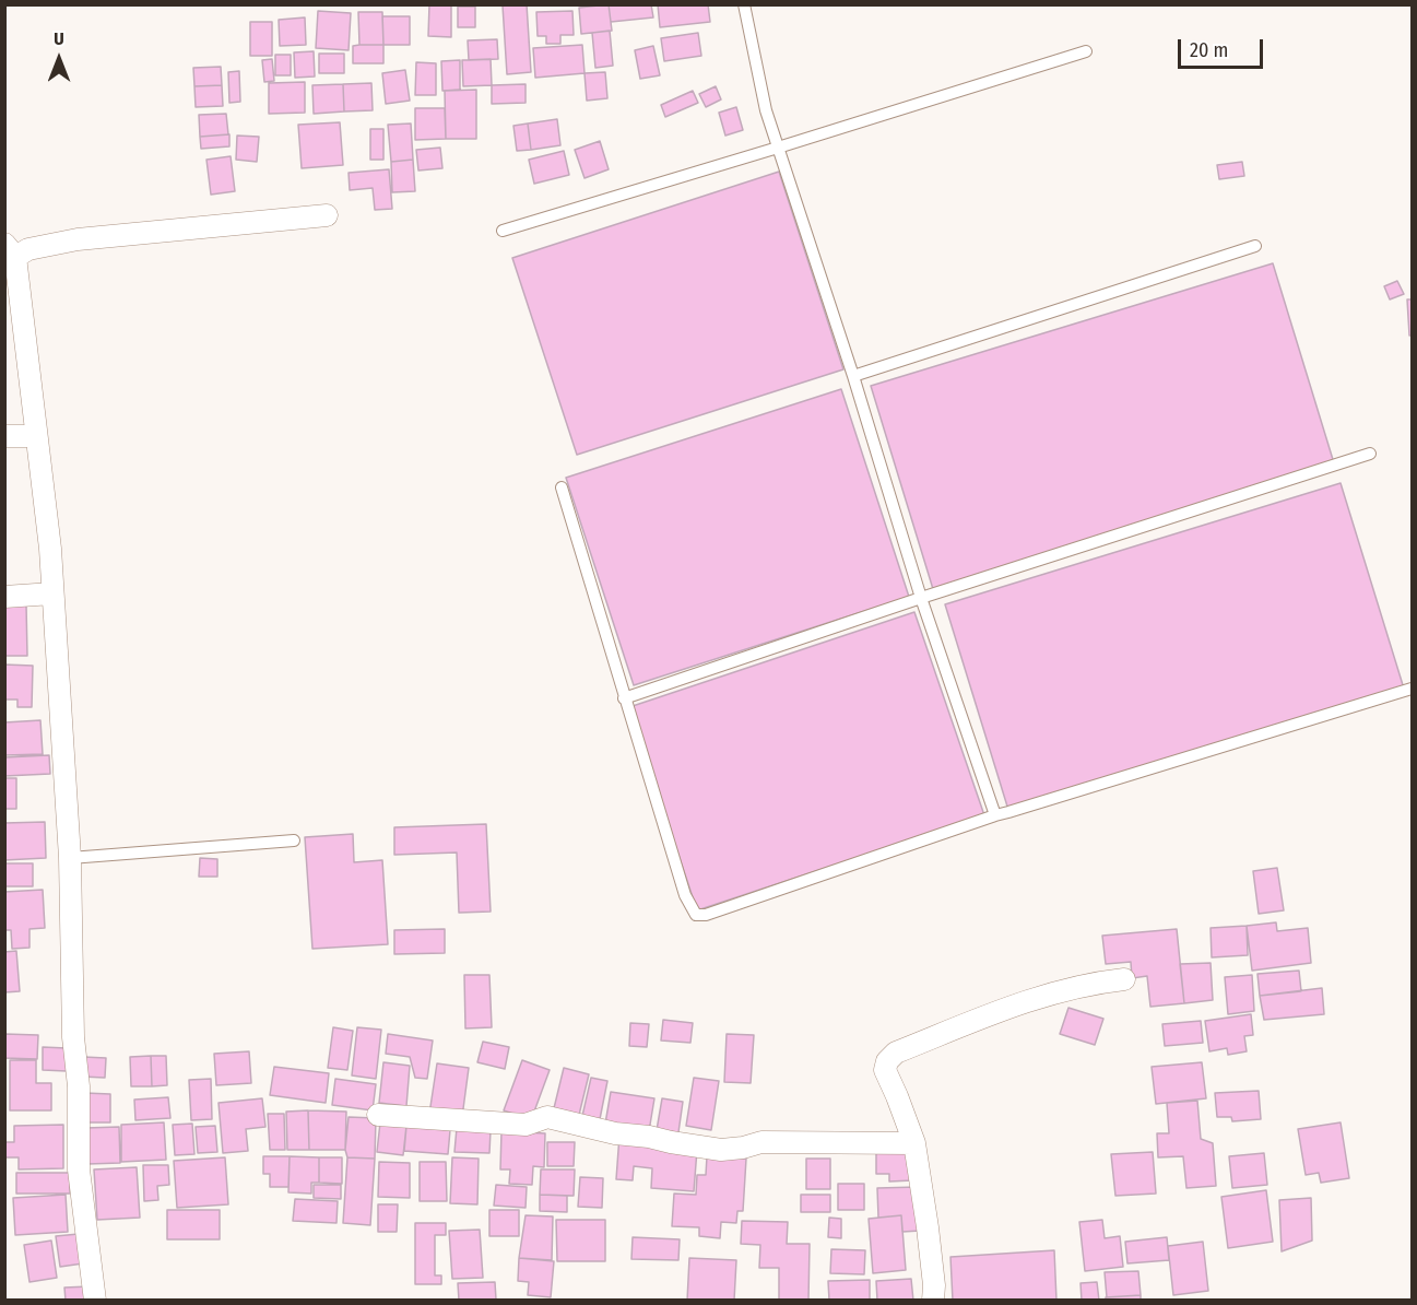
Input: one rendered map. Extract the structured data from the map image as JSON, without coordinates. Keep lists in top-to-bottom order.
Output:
{
  "scale_bar": "20 m",
  "north": "top"
}
